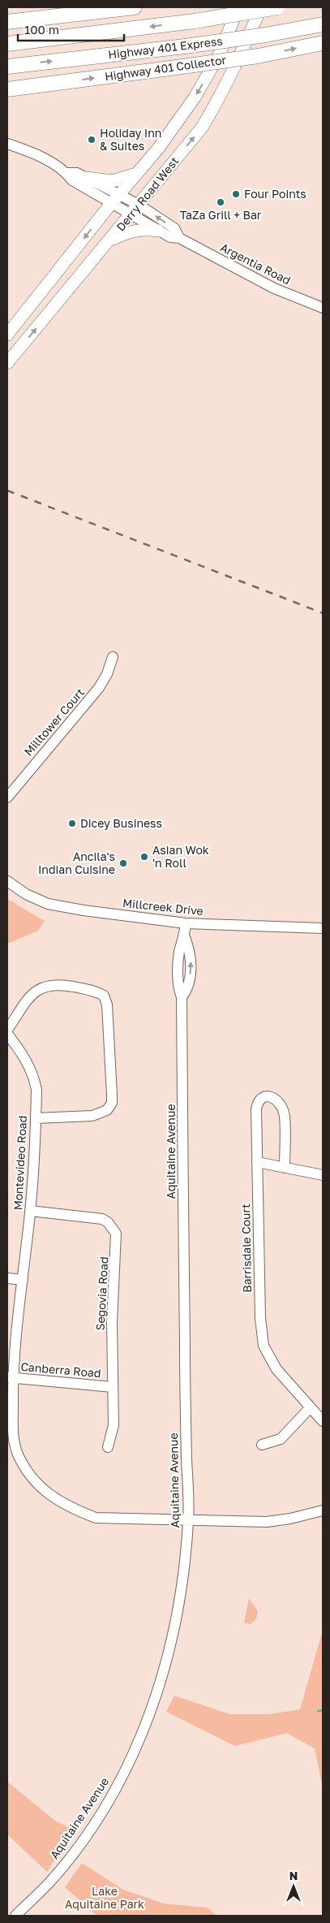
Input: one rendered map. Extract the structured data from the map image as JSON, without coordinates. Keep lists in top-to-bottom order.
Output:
{
  "streets": {
    "highway": ["Highway 401 Express", "Highway 401 Collector"],
    "main road": ["Derry Road West"],
    "street": [
      "Argentia Road",
      "Milltower Court",
      "Millcreek Drive",
      "Aquitaine Avenue",
      "Montevideo Road",
      "Barrisdale Court",
      "Segovia Road",
      "Canberra Road"
    ]
  },
  "crossings": [
    ["Derry Road West", "Argentia Road"],
    ["Millcreek Drive", "Aquitaine Avenue"],
    ["Aquitaine Avenue", "Montevideo Road"],
    ["Montevideo Road", "Segovia Road"],
    ["Montevideo Road", "Canberra Road"],
    ["Segovia Road", "Canberra Road"]
  ],
  "parks": ["Lake Aquitaine Park"],
  "places": [
    "Holiday Inn & Suites",
    "Four Points",
    "TaZa Grill + Bar",
    "Dicey Business",
    "Asian Wok 'n Roll",
    "Ancila's Indian Cuisine"
  ],
  "scale_bar": "100 m",
  "north": "top"
}
